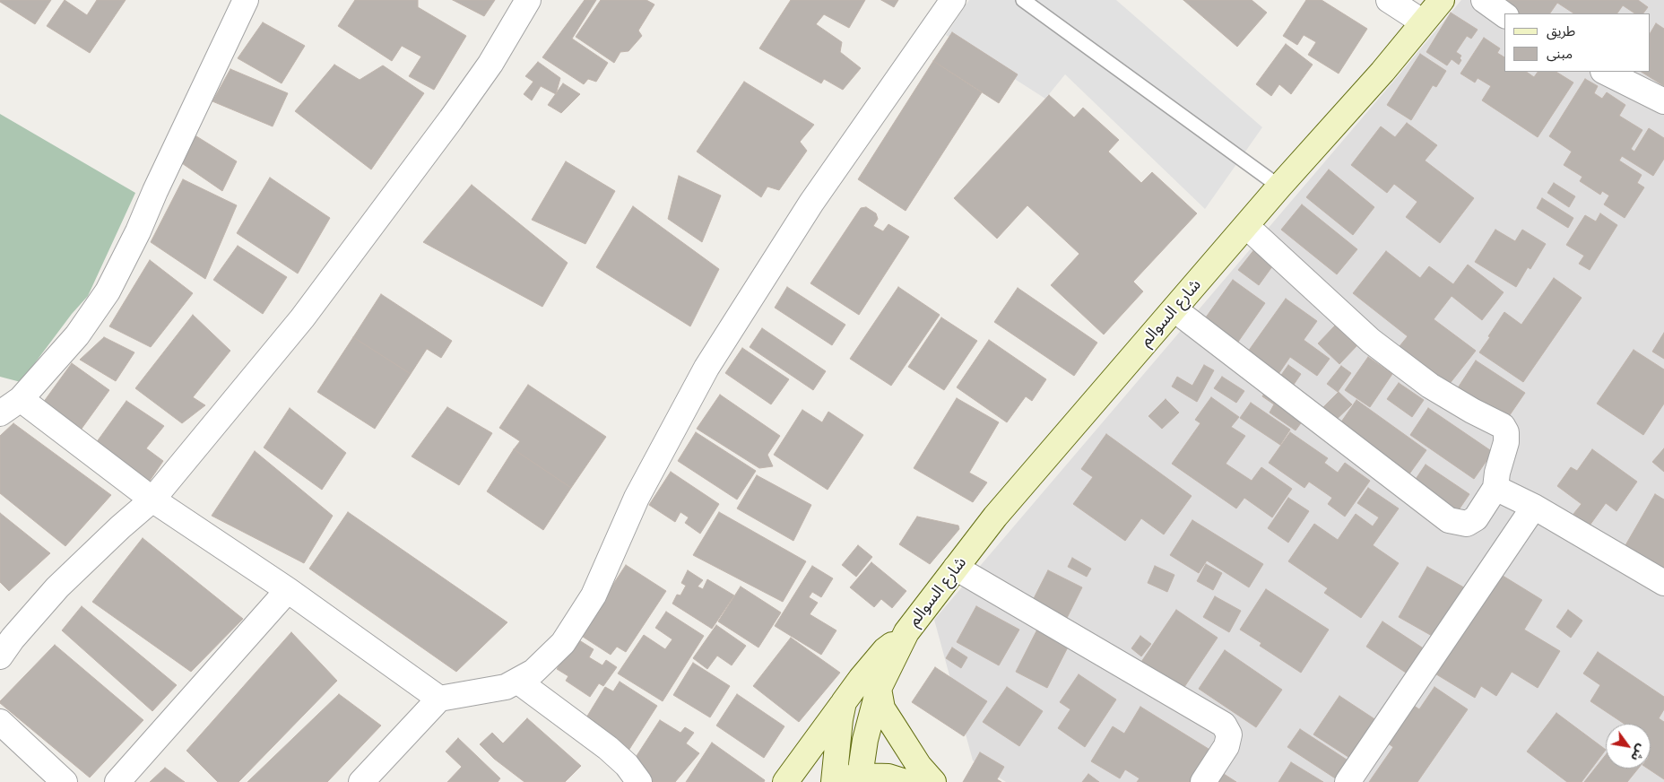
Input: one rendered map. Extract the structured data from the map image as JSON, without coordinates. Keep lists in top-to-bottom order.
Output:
{
  "streets": {
    "main road": ["شارع السوالم"]
  },
  "legend": ["طريق", "مبنى"],
  "north": "bottom right"
}
